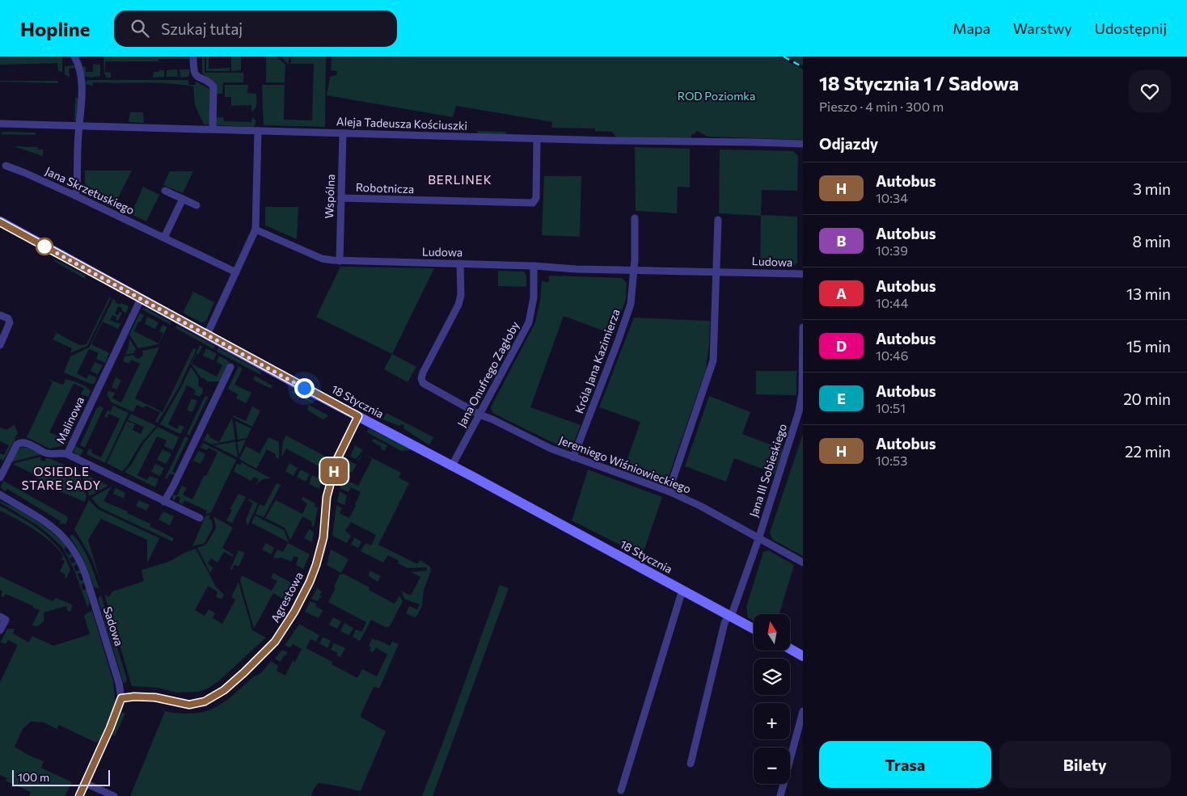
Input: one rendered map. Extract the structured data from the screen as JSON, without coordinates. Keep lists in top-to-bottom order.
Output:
{
  "streets": {
    "main road": ["18 Stycznia"],
    "street": [
      "Aleja Tadeusza Kościuszki",
      "Robotnicza",
      "Jana Skrzetuskiego",
      "Wspólna",
      "Ludowa",
      "Króla Jana Kazimierza",
      "Jana Onufrego Zagłoby",
      "Malinowa",
      "Jeremiego Wiśniowieckiego",
      "Jana III Sobieskiego",
      "Agrestowa",
      "Sadowa"
    ]
  },
  "crossings": [
    ["Aleja Tadeusza Kościuszki", "Robotnicza"],
    ["Aleja Tadeusza Kościuszki", "Wspólna"],
    ["Robotnicza", "Wspólna"],
    ["Wspólna", "Ludowa"],
    ["Ludowa", "Króla Jana Kazimierza"],
    ["Ludowa", "Jana Onufrego Zagłoby"],
    ["Ludowa", "Jeremiego Wiśniowieckiego"],
    ["Króla Jana Kazimierza", "Jeremiego Wiśniowieckiego"],
    ["Jana Onufrego Zagłoby", "18 Stycznia"],
    ["Jana Onufrego Zagłoby", "Jeremiego Wiśniowieckiego"],
    ["18 Stycznia", "Malinowa"],
    ["18 Stycznia", "Jana III Sobieskiego"],
    ["18 Stycznia", "Agrestowa"],
    ["Jeremiego Wiśniowieckiego", "Jana III Sobieskiego"],
    ["Agrestowa", "Sadowa"]
  ],
  "districts": ["BERLINEK", "OSIEDLE STARE SADY"],
  "parks": ["ROD Poziomka"],
  "lines": ["bus line H"],
  "scale_bar": "100 m",
  "north": "top",
  "page": {
    "header": "Hopline",
    "search": "Szukaj tutaj",
    "nav": ["Mapa", "Warstwy", "Udostępnij"],
    "on_map": "H",
    "heading": [
      ["18 Stycznia 1 / Sadowa", "Pieszo · 4 min · 300 m"],
      "Odjazdy"
    ],
    "list": [
      {
        "mark": "H",
        "name": "Autobus",
        "note": "10:34",
        "value": "3 min"
      },
      {
        "mark": "B",
        "name": "Autobus",
        "note": "10:39",
        "value": "8 min"
      },
      {
        "mark": "A",
        "name": "Autobus",
        "note": "10:44",
        "value": "13 min"
      },
      {
        "mark": "D",
        "name": "Autobus",
        "note": "10:46",
        "value": "15 min"
      },
      {
        "mark": "E",
        "name": "Autobus",
        "note": "10:51",
        "value": "20 min"
      },
      {
        "mark": "H",
        "name": "Autobus",
        "note": "10:53",
        "value": "22 min"
      }
    ],
    "map_buttons": ["+", "−"],
    "buttons": ["Trasa", "Bilety"],
    "scale": "100 m"
  }
}
